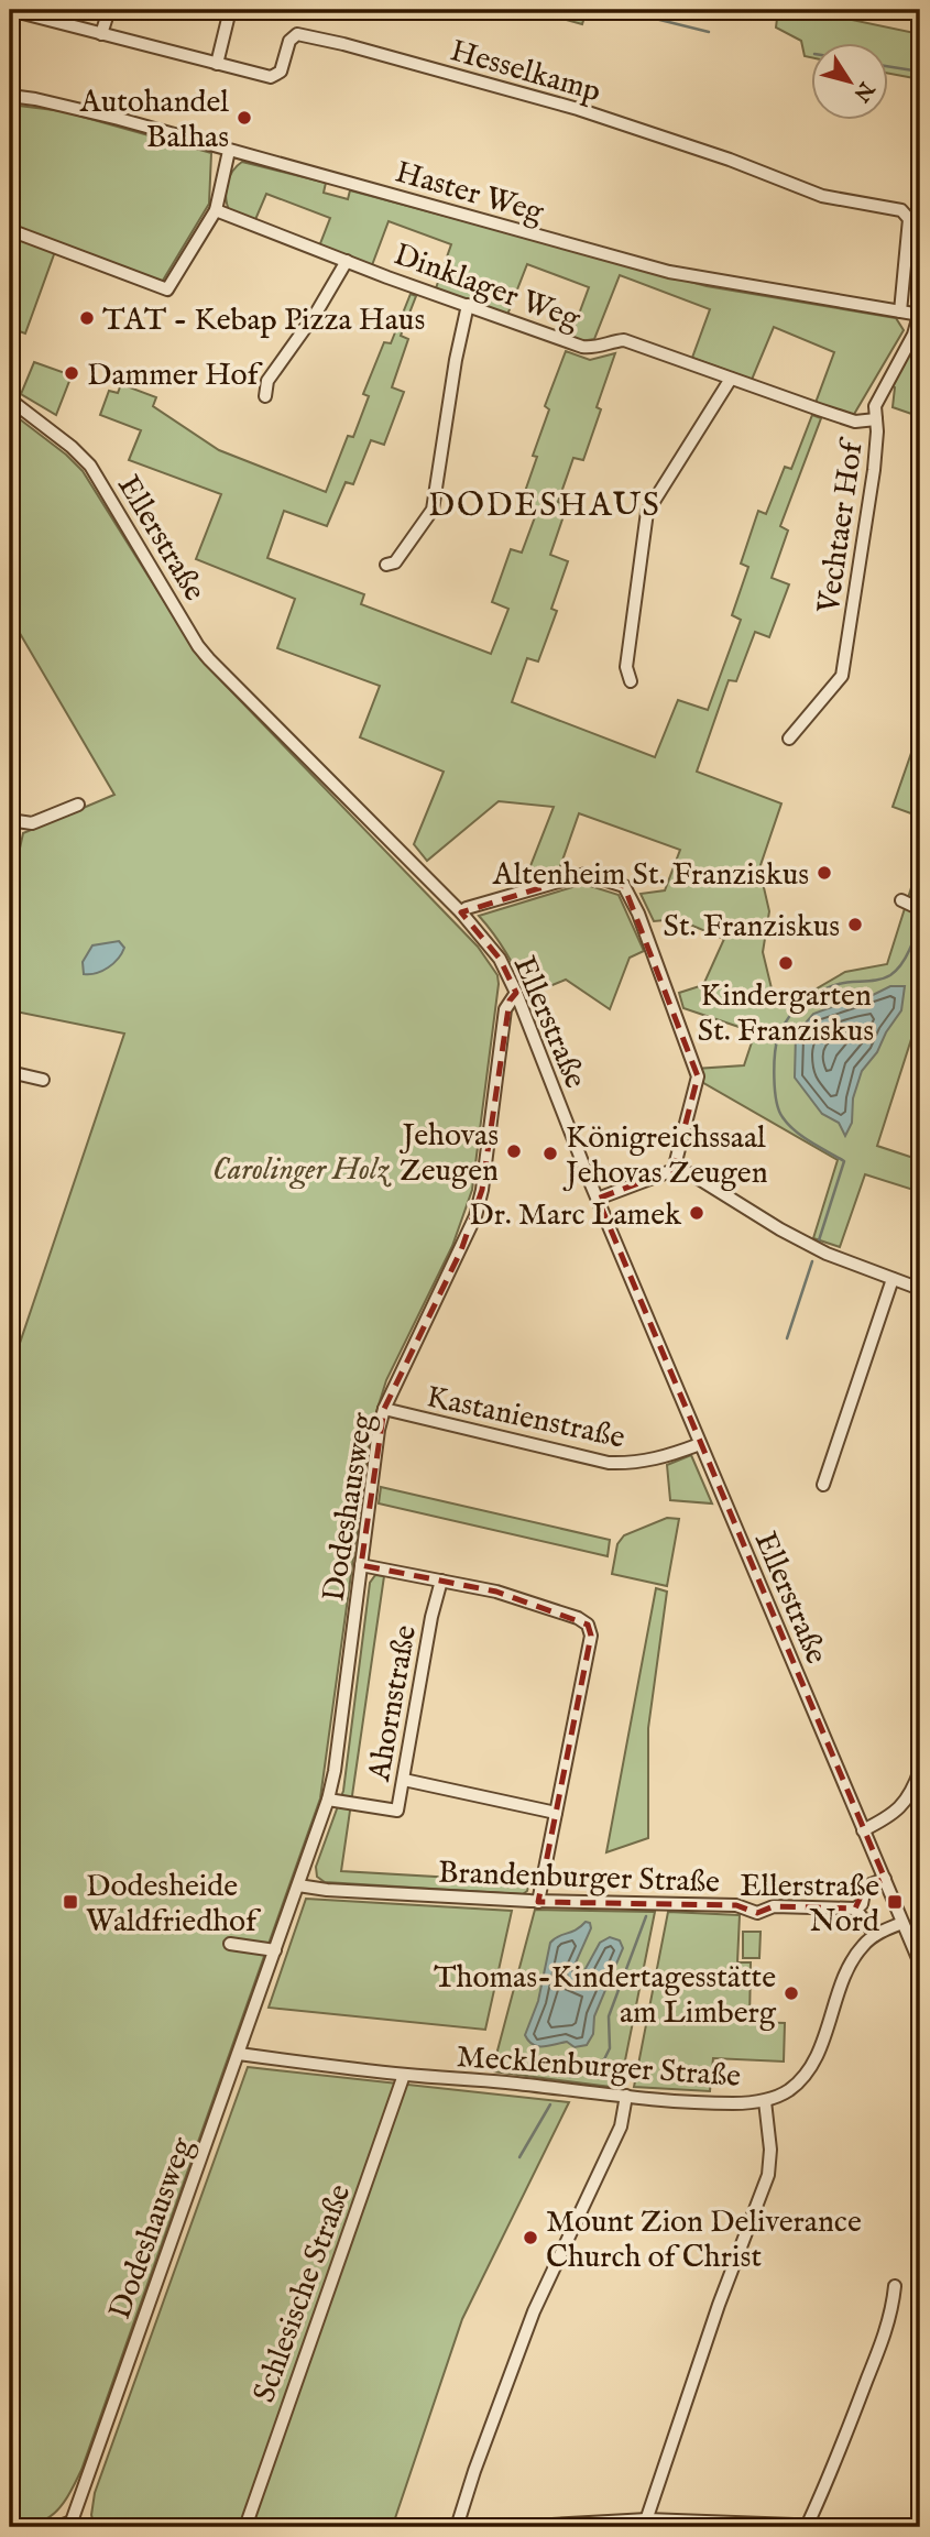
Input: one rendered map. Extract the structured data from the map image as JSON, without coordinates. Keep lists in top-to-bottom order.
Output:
{
  "streets": {
    "street": [
      "Hesselkamp",
      "Haster Weg",
      "Dinklager Weg",
      "Vechtaer Hof",
      "Ellerstraße",
      "Kastanienstraße",
      "Dodeshausweg",
      "Ahornstraße",
      "Brandenburger Straße",
      "Mecklenburger Straße",
      "Schlesische Straße"
    ]
  },
  "crossings": [
    ["Hesselkamp", "Haster Weg"],
    ["Haster Weg", "Vechtaer Hof"],
    ["Dinklager Weg", "Vechtaer Hof"],
    ["Ellerstraße", "Kastanienstraße"],
    ["Ellerstraße", "Dodeshausweg"],
    ["Ellerstraße", "Mecklenburger Straße"],
    ["Kastanienstraße", "Dodeshausweg"],
    ["Dodeshausweg", "Ahornstraße"],
    ["Dodeshausweg", "Brandenburger Straße"],
    ["Dodeshausweg", "Mecklenburger Straße"],
    ["Mecklenburger Straße", "Schlesische Straße"]
  ],
  "districts": ["DODESHAUS"],
  "parks": ["Carolinger Holz"],
  "places": {
    "other": [
      "Autohandel Balhas",
      "TAT - Kebap Pizza Haus",
      "Dammer Hof",
      "Altenheim St. Franziskus",
      "St. Franziskus",
      "Kindergarten St. Franziskus",
      "Jehovas Zeugen",
      "Königreichssaal Jehovas Zeugen",
      "Dr. Marc Lamek",
      "Thomas-Kindertagesstätte am Limberg",
      "Mount Zion Deliverance Church of Christ"
    ],
    "transit": ["Dodesheide Waldfriedhof", "Ellerstraße Nord"]
  },
  "north": "bottom right"
}
